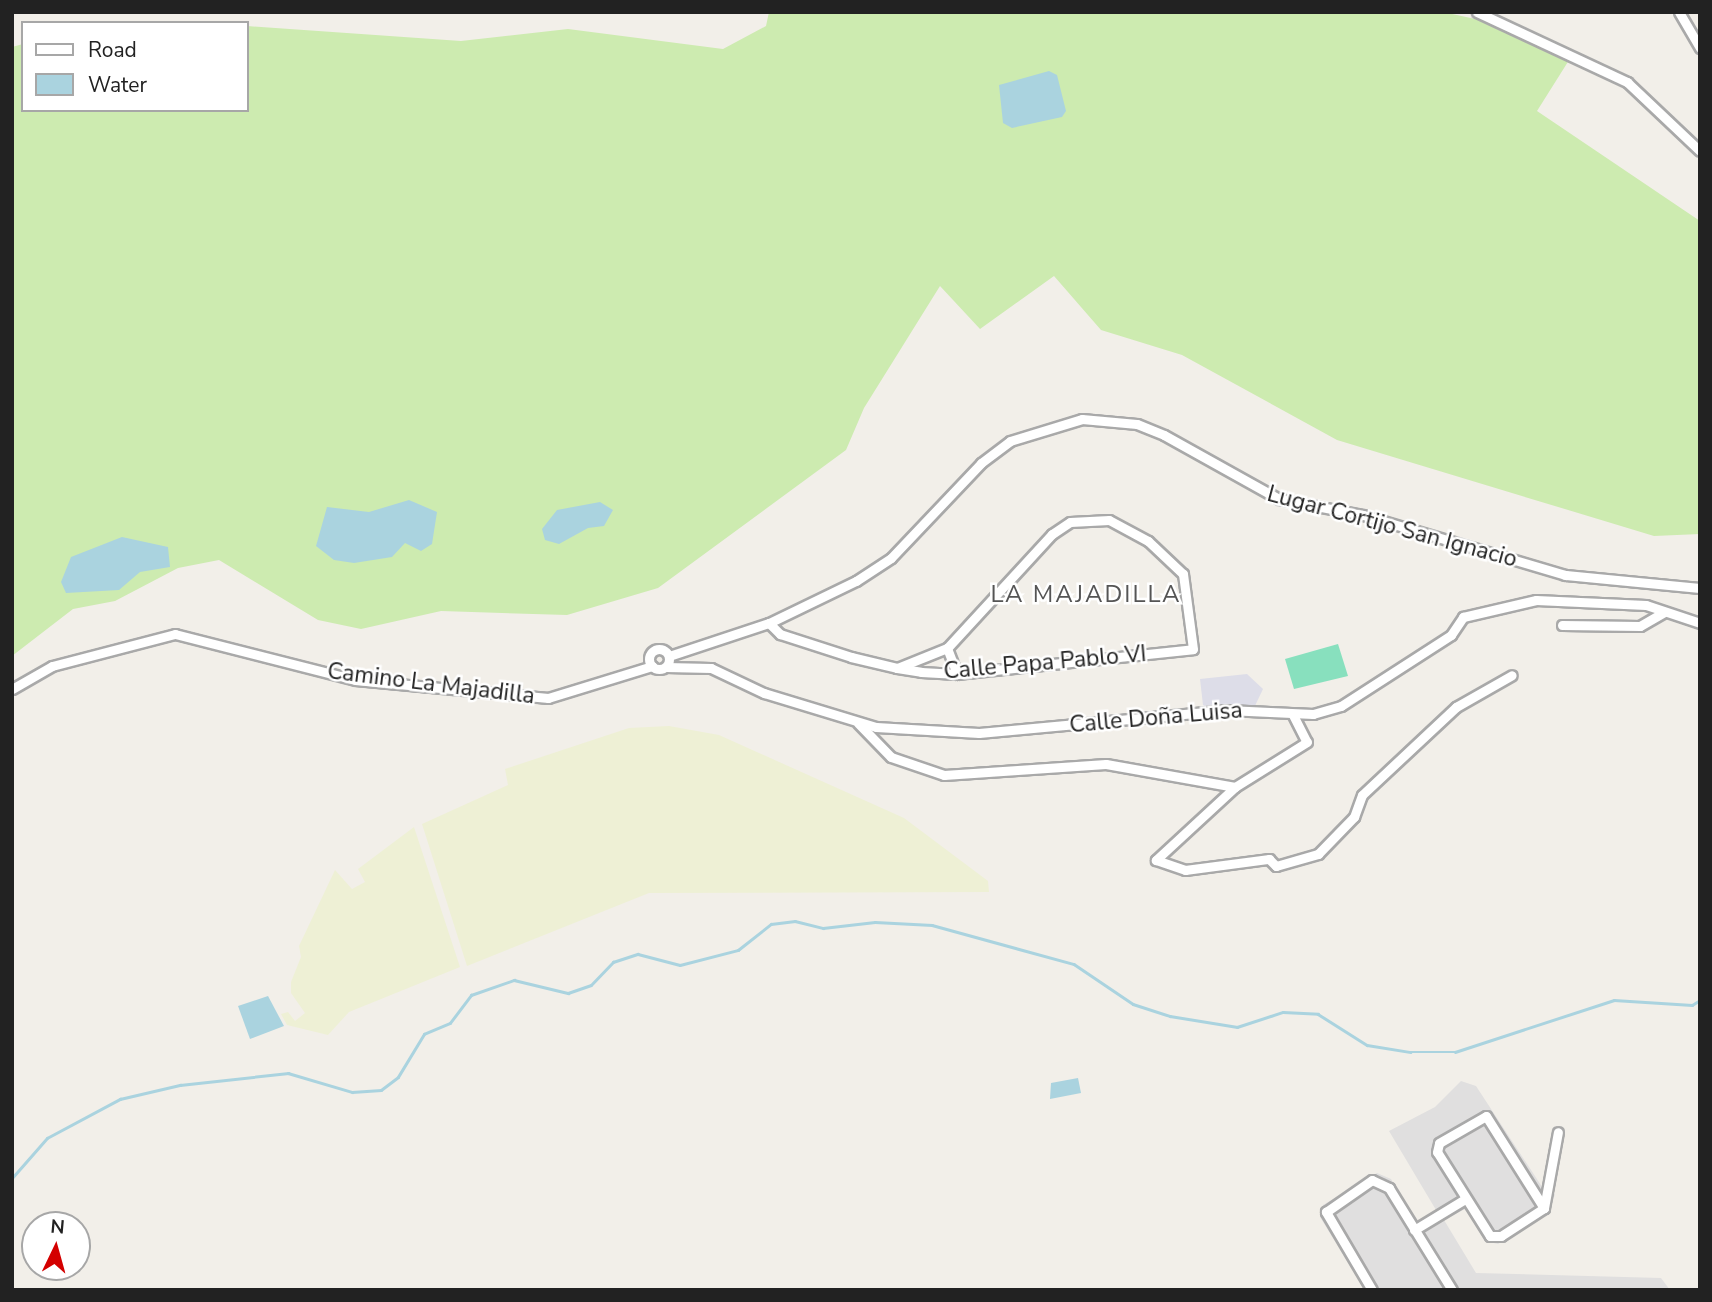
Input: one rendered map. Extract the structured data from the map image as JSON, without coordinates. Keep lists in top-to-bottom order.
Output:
{
  "streets": {
    "street": [
      "Lugar Cortijo San Ignacio",
      "Calle Papa Pablo VI",
      "Camino La Majadilla",
      "Calle Doña Luisa"
    ]
  },
  "crossings": [
    ["Lugar Cortijo San Ignacio", "Calle Papa Pablo VI"],
    ["Lugar Cortijo San Ignacio", "Camino La Majadilla"]
  ],
  "districts": ["LA MAJADILLA"],
  "legend": ["Road", "Water"],
  "north": "top"
}
